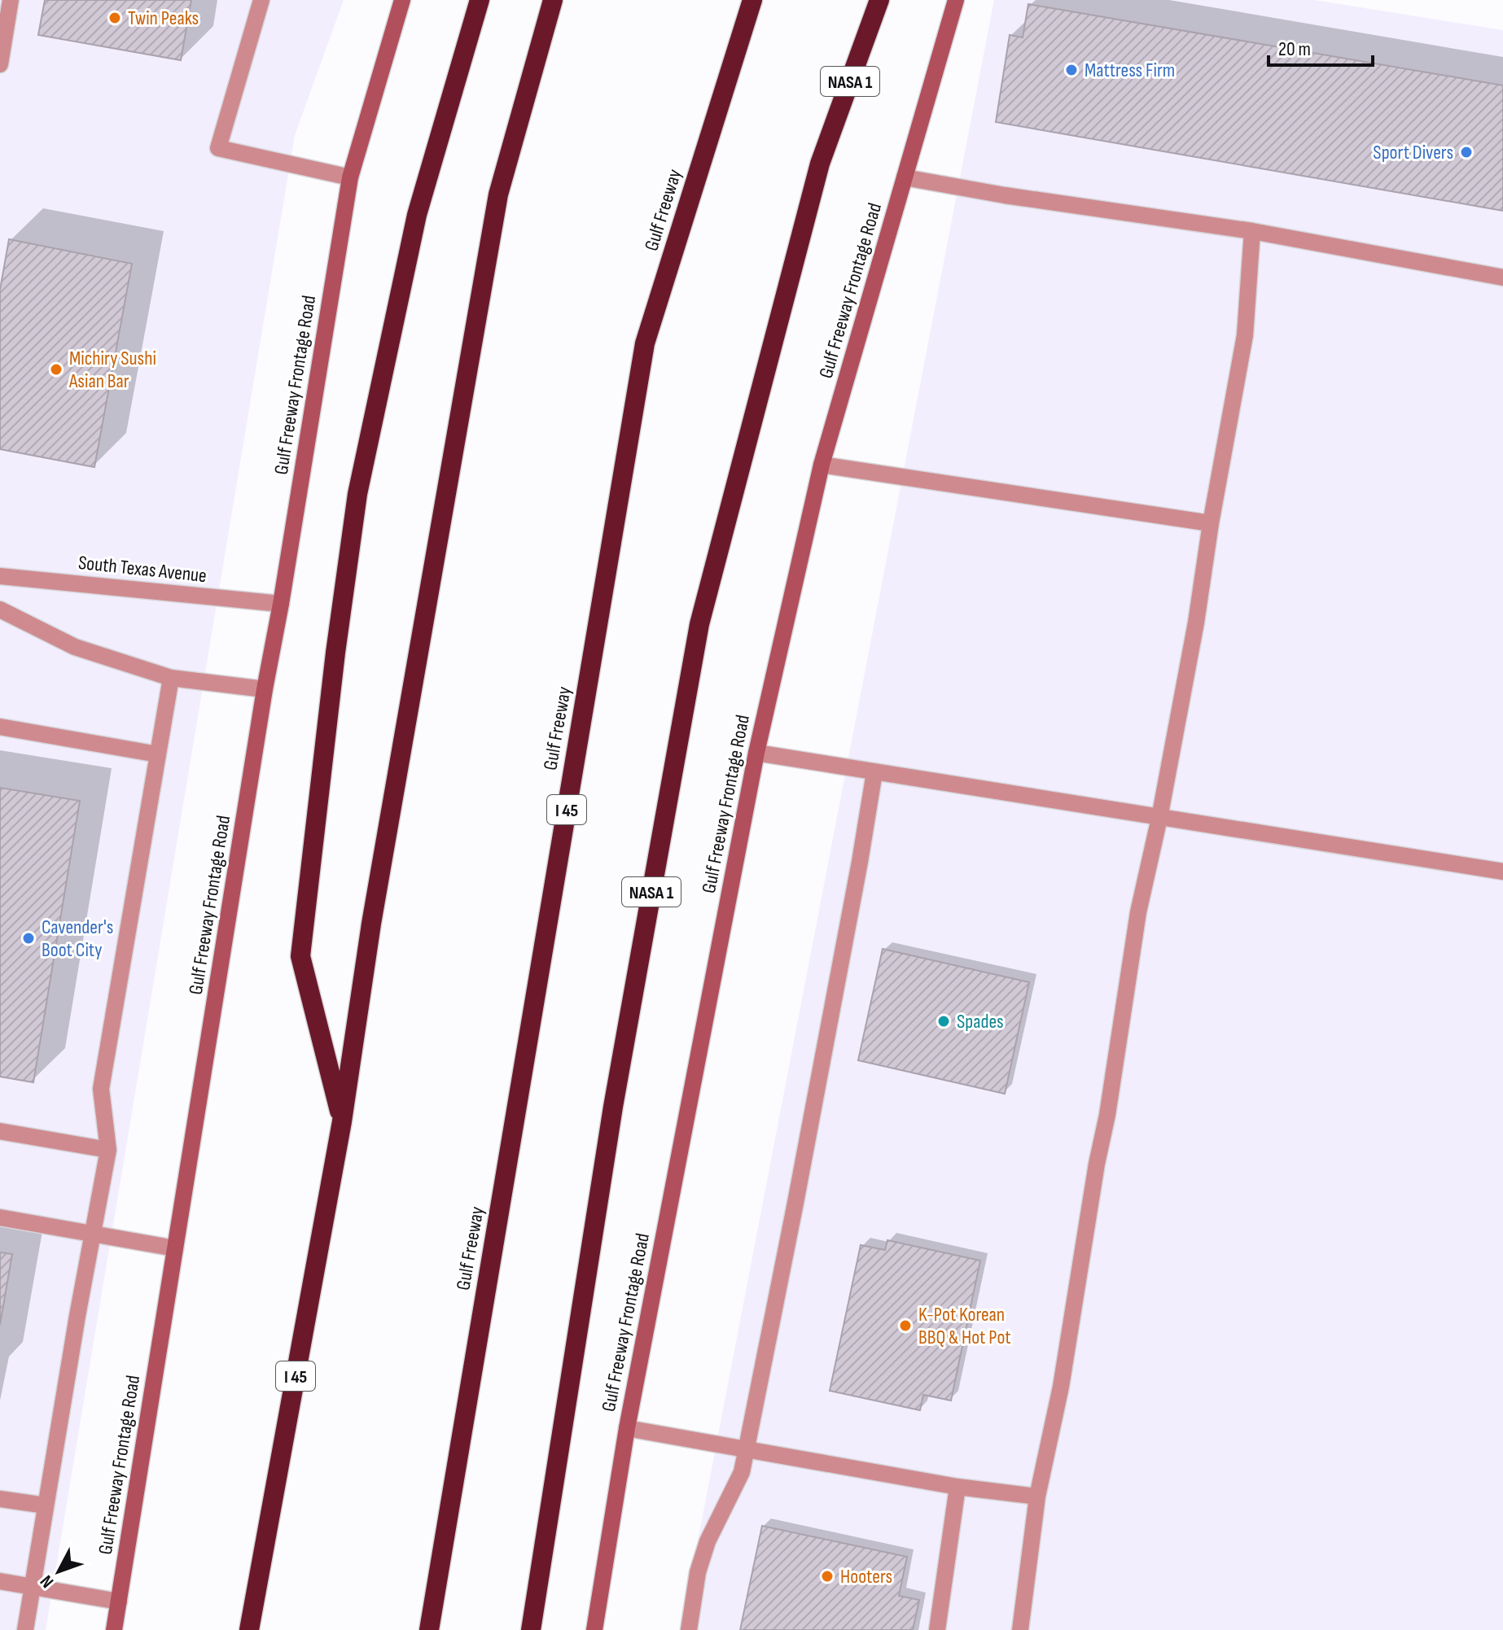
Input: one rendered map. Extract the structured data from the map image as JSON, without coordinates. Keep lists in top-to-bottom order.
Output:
{
  "streets": {
    "highway": ["NASA 1", "Gulf Freeway", "I 45"],
    "main road": ["Gulf Freeway Frontage Road"],
    "street": ["South Texas Avenue"]
  },
  "crossings": [
    ["Gulf Freeway Frontage Road", "South Texas Avenue"]
  ],
  "places": [
    "Twin Peaks",
    "Mattress Firm",
    "Sport Divers",
    "Michiry Sushi Asian Bar",
    "Cavender's Boot City",
    "Spades",
    "K-Pot Korean BBQ & Hot Pot",
    "Hooters"
  ],
  "scale_bar": "20 m",
  "north": "bottom left"
}
